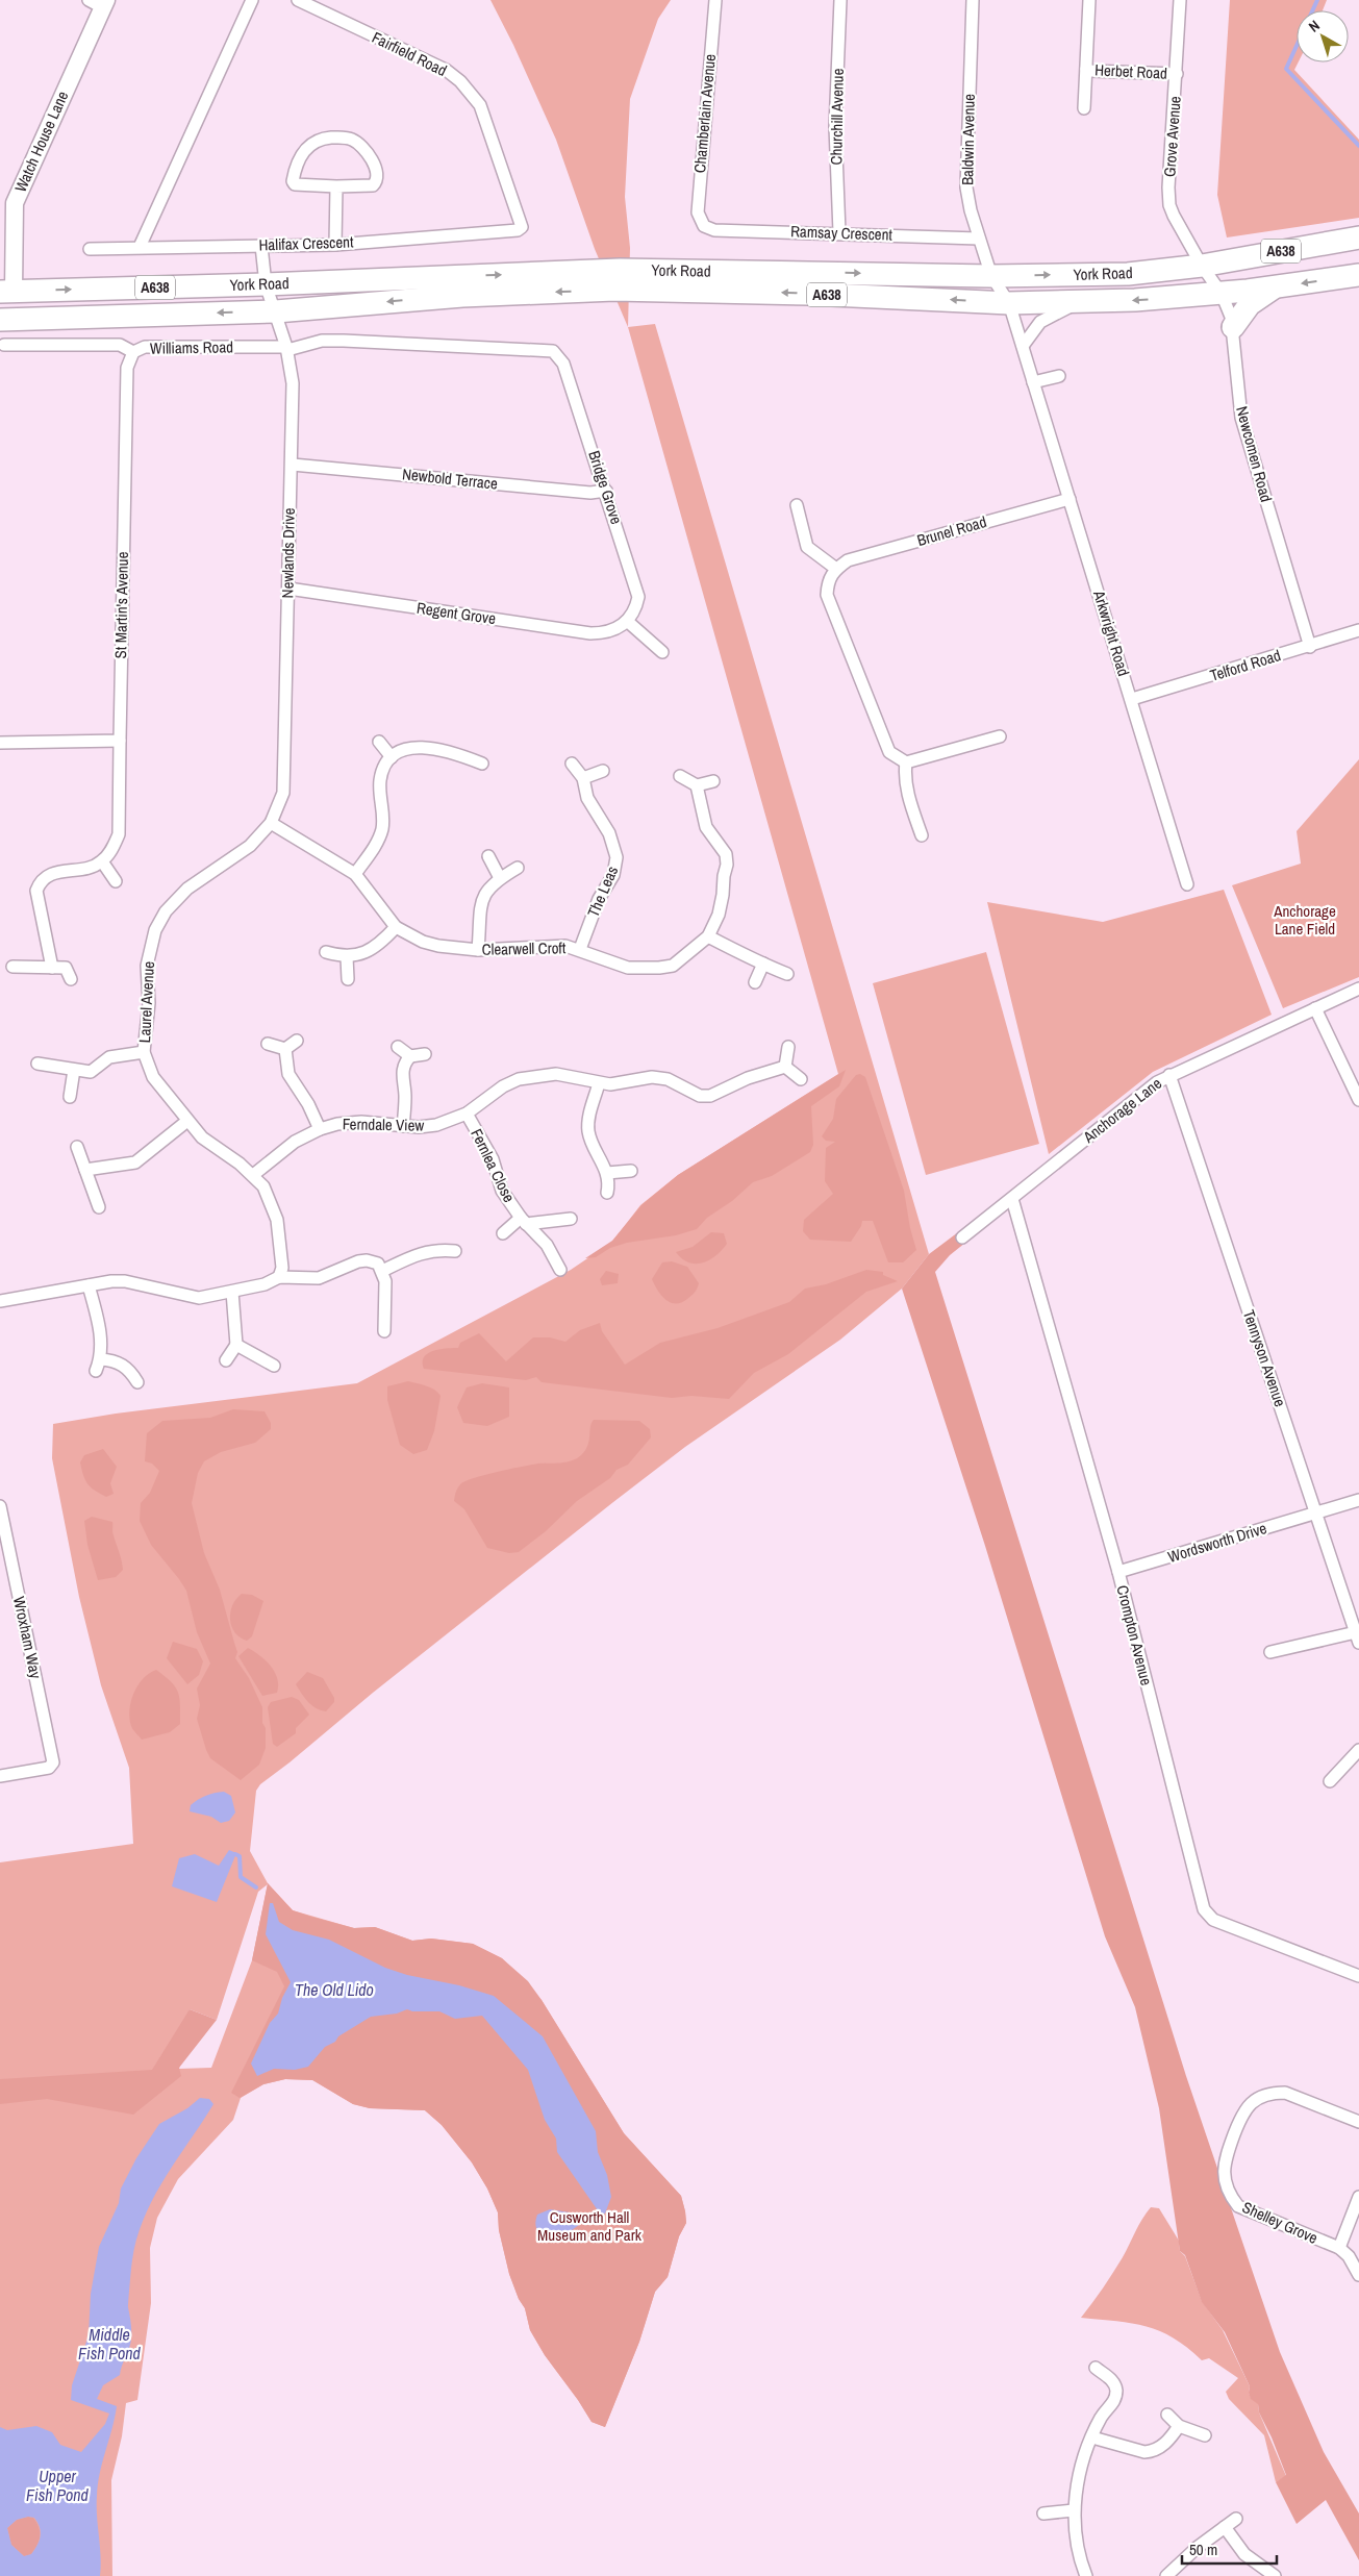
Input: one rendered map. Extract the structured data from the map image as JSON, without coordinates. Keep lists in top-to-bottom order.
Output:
{
  "streets": {
    "highway": ["A638", "York Road"],
    "street": [
      "Fairfield Road",
      "Herbet Road",
      "Chamberlain Avenue",
      "Churchill Avenue",
      "Grove Avenue",
      "Baldwin Avenue",
      "Watch House Lane",
      "Ramsay Crescent",
      "Halifax Crescent",
      "Williams Road",
      "Newcomen Road",
      "Newbold Terrace",
      "Bridge Grove",
      "Brunel Road",
      "Newlands Drive",
      "St Martin's Avenue",
      "Regent Grove",
      "Arkwright Road",
      "Telford Road",
      "The Leas",
      "Clearwell Croft",
      "Laurel Avenue",
      "Anchorage Lane",
      "Ferndale View",
      "Fernlea Close",
      "Tennyson Avenue",
      "Wordsworth Drive",
      "Crompton Avenue",
      "Wroxham Way",
      "Shelley Grove"
    ]
  },
  "crossings": [
    ["Fairfield Road", "Halifax Crescent"],
    ["Herbet Road", "Grove Avenue"],
    ["Chamberlain Avenue", "Ramsay Crescent"],
    ["Churchill Avenue", "Ramsay Crescent"],
    ["Grove Avenue", "York Road"],
    ["Grove Avenue", "Newcomen Road"],
    ["Baldwin Avenue", "Ramsay Crescent"],
    ["Baldwin Avenue", "York Road"],
    ["Baldwin Avenue", "Arkwright Road"],
    ["Watch House Lane", "A638"],
    ["Watch House Lane", "York Road"],
    ["Halifax Crescent", "Newlands Drive"],
    ["A638", "York Road"],
    ["York Road", "Newcomen Road"],
    ["York Road", "Newlands Drive"],
    ["York Road", "Arkwright Road"],
    ["Williams Road", "Bridge Grove"],
    ["Williams Road", "Newlands Drive"],
    ["Williams Road", "St Martin's Avenue"],
    ["Newcomen Road", "Telford Road"],
    ["Newbold Terrace", "Bridge Grove"],
    ["Newbold Terrace", "Newlands Drive"],
    ["Bridge Grove", "Regent Grove"],
    ["Brunel Road", "Arkwright Road"],
    ["Newlands Drive", "Regent Grove"],
    ["Newlands Drive", "Clearwell Croft"],
    ["Newlands Drive", "Laurel Avenue"],
    ["Arkwright Road", "Telford Road"],
    ["The Leas", "Clearwell Croft"],
    ["Clearwell Croft", "Laurel Avenue"],
    ["Laurel Avenue", "Ferndale View"],
    ["Anchorage Lane", "Tennyson Avenue"],
    ["Anchorage Lane", "Crompton Avenue"],
    ["Ferndale View", "Fernlea Close"],
    ["Tennyson Avenue", "Wordsworth Drive"],
    ["Wordsworth Drive", "Crompton Avenue"]
  ],
  "water": ["The Old Lido", "Middle Fish Pond", "Upper Fish Pond"],
  "parks": ["Anchorage Lane Field", "Cusworth Hall Museum and Park"],
  "scale_bar": "50 m",
  "north": "top left"
}
